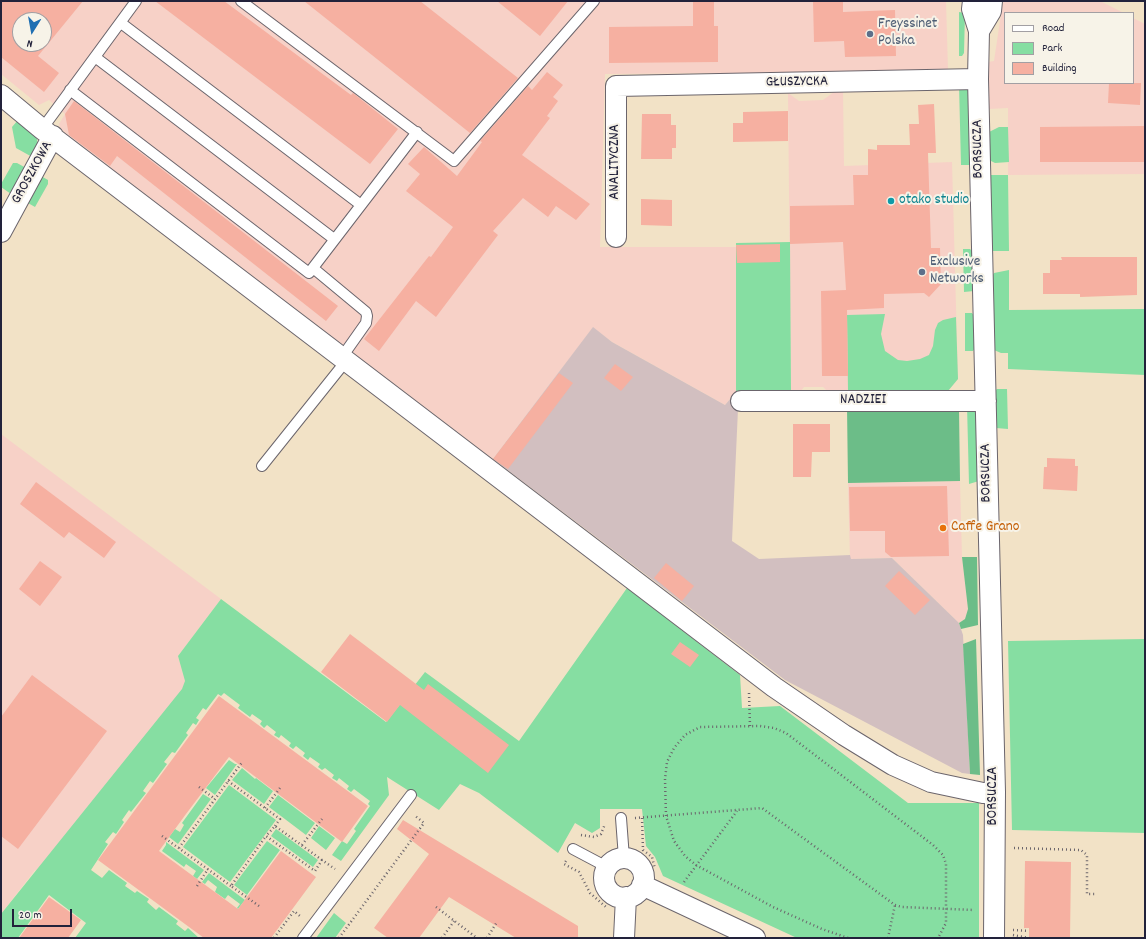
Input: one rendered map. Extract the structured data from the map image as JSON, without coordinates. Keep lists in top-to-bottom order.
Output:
{
  "streets": {
    "street": [
      "GŁUSZYCKA",
      "BORSUCZA",
      "ANALITYCZNA",
      "GROSZKOWA",
      "NADZIEI"
    ]
  },
  "crossings": [
    ["GŁUSZYCKA", "BORSUCZA"],
    ["GŁUSZYCKA", "ANALITYCZNA"],
    ["BORSUCZA", "NADZIEI"]
  ],
  "places": [
    "Freyssinet Polska",
    "otako studio",
    "Exclusive Networks",
    "Caffe Grano"
  ],
  "legend": ["Road", "Park", "Building"],
  "scale_bar": "20 m",
  "north": "bottom"
}
